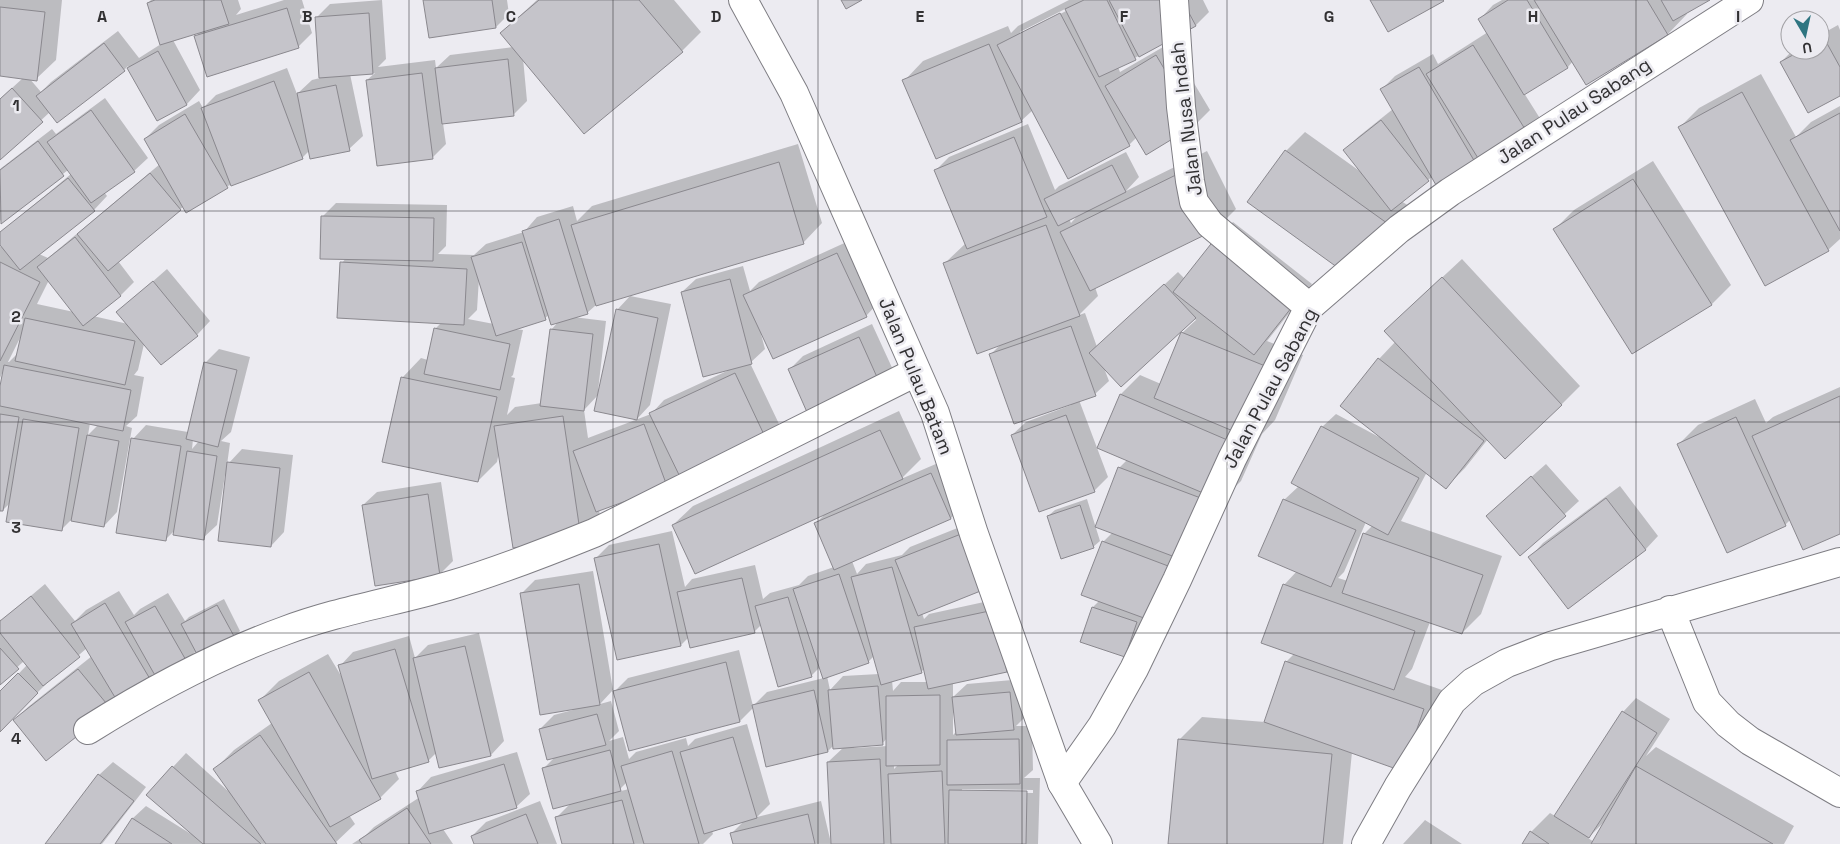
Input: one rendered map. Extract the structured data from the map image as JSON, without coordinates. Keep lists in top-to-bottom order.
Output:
{
  "streets": {
    "main road": ["Jalan Pulau Sabang", "Jalan Nusa Indah", "Jalan Pulau Batam"]
  },
  "crossings": [
    ["Jalan Pulau Sabang", "Jalan Nusa Indah"],
    ["Jalan Pulau Sabang", "Jalan Pulau Batam"]
  ],
  "north": "bottom",
  "grid": {
    "columns": [
      "A",
      "B",
      "C",
      "D",
      "E",
      "F",
      "G",
      "H",
      "I"
    ],
    "rows": [
      "1",
      "2",
      "3",
      "4"
    ]
  }
}
